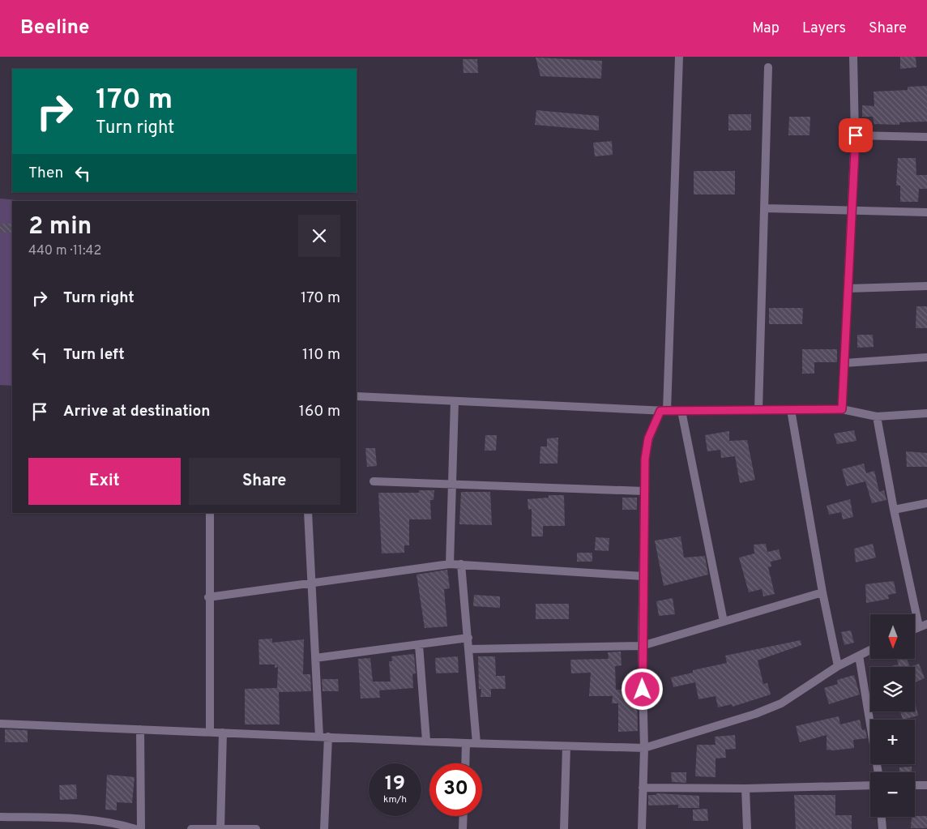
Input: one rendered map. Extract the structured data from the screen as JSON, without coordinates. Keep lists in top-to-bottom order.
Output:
{
  "north": "bottom",
  "page": {
    "header": "Beeline",
    "nav": ["Map", "Layers", "Share"],
    "turn": ["170 m", "Turn right"],
    "then": "Then",
    "heading": ["2 min", "440 m · 11:42"],
    "list": [
      {
        "name": "Turn right",
        "value": "170 m"
      },
      {
        "name": "Turn left",
        "value": "110 m"
      },
      {
        "name": "Arrive at destination",
        "value": "160 m"
      }
    ],
    "buttons": ["Exit", "Share"],
    "map_buttons": ["+", "−"],
    "speed": "19 km/h",
    "limit": "30"
  }
}
